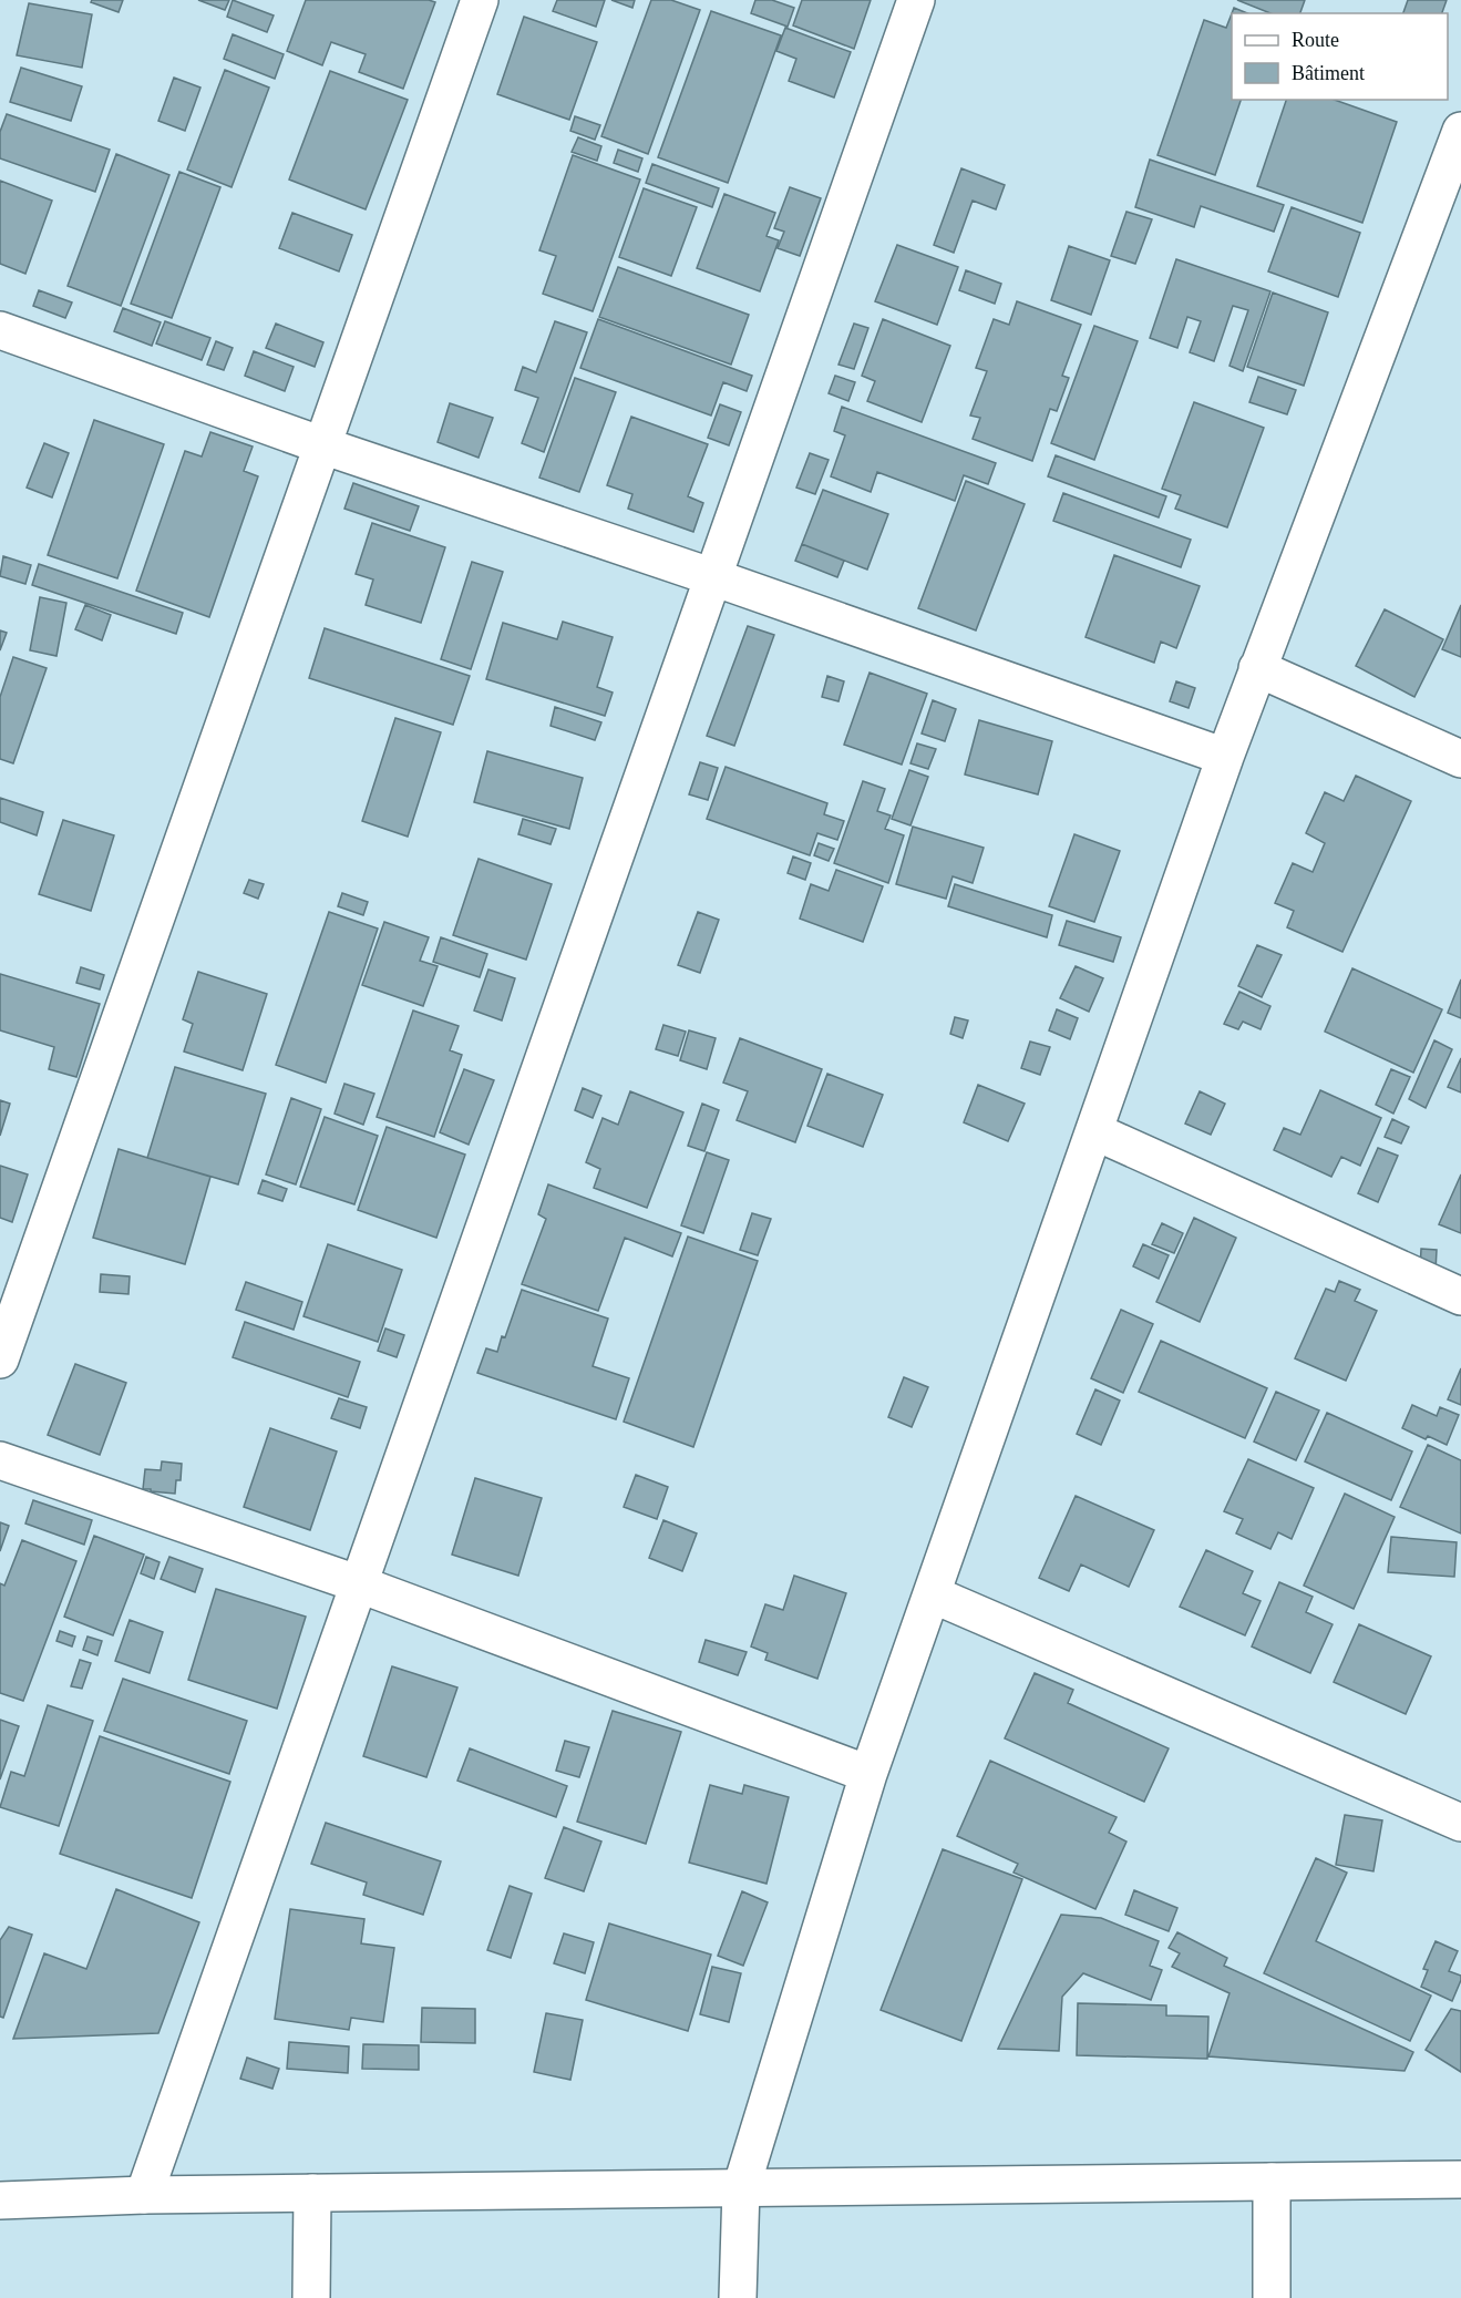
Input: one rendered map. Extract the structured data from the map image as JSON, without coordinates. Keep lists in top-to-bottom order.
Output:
{
  "legend": ["Route", "Bâtiment"]
}
